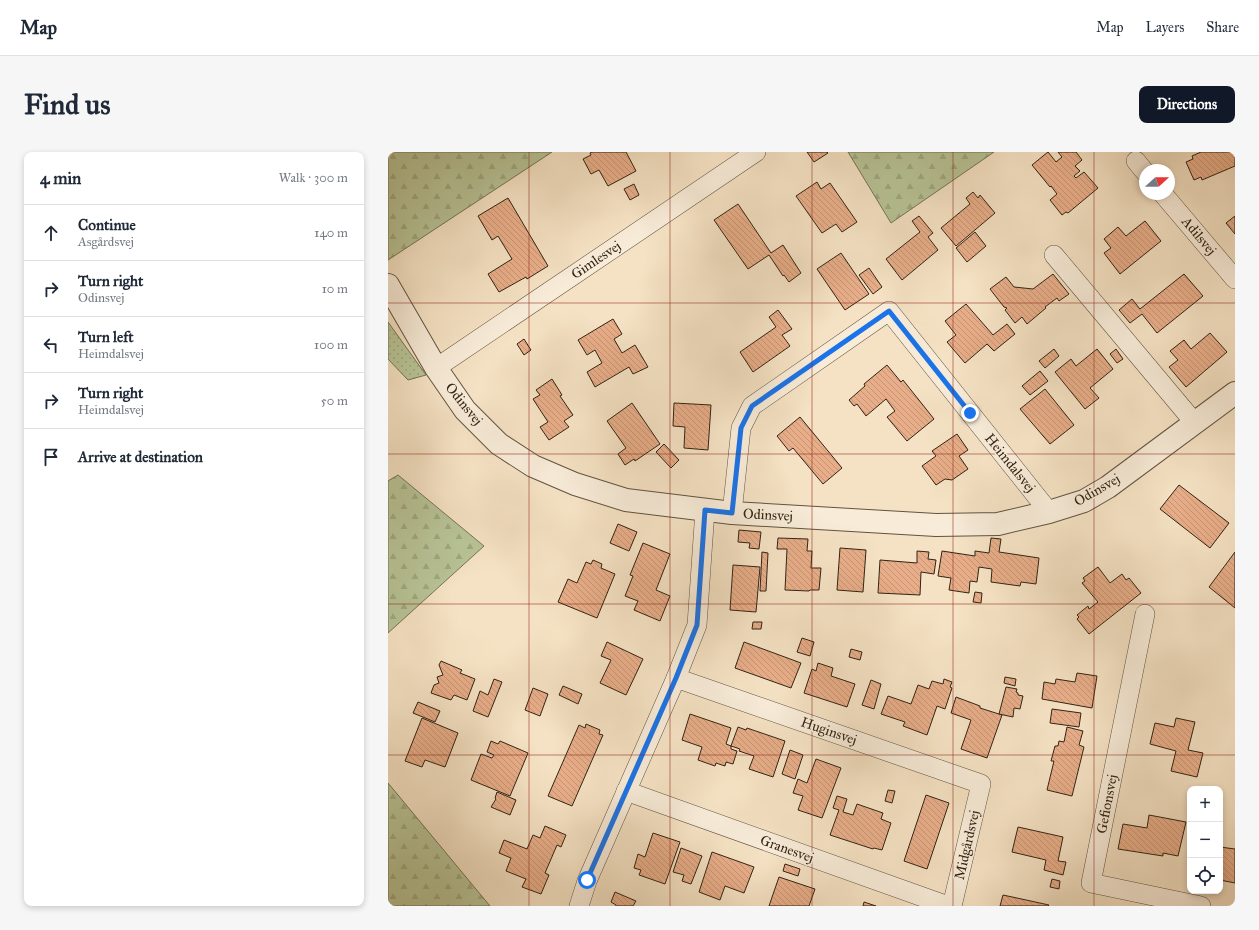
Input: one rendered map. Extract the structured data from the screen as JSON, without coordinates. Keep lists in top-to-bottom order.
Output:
{
  "streets": {
    "street": [
      "Adilsvej",
      "Gimlesvej",
      "Odinsvej",
      "Heimdalsvej",
      "Huginsvej",
      "Gefionsvej",
      "Midgårdsvej",
      "Granesvej"
    ]
  },
  "crossings": [
    ["Gimlesvej", "Odinsvej"],
    ["Odinsvej", "Heimdalsvej"],
    ["Huginsvej", "Midgårdsvej"]
  ],
  "north": "right",
  "page": {
    "header": "Map",
    "nav": ["Map", "Layers", "Share"],
    "buttons": "Directions",
    "title": "Find us",
    "heading": ["4 min", "Walk · 300 m"],
    "list": [
      ["Continue", "Asgårdsvej", "140 m"],
      ["Turn right", "Odinsvej", "10 m"],
      ["Turn left", "Heimdalsvej", "100 m"],
      ["Turn right", "Heimdalsvej", "50 m"],
      "Arrive at destination"
    ],
    "map_buttons": ["+", "−"]
  }
}
